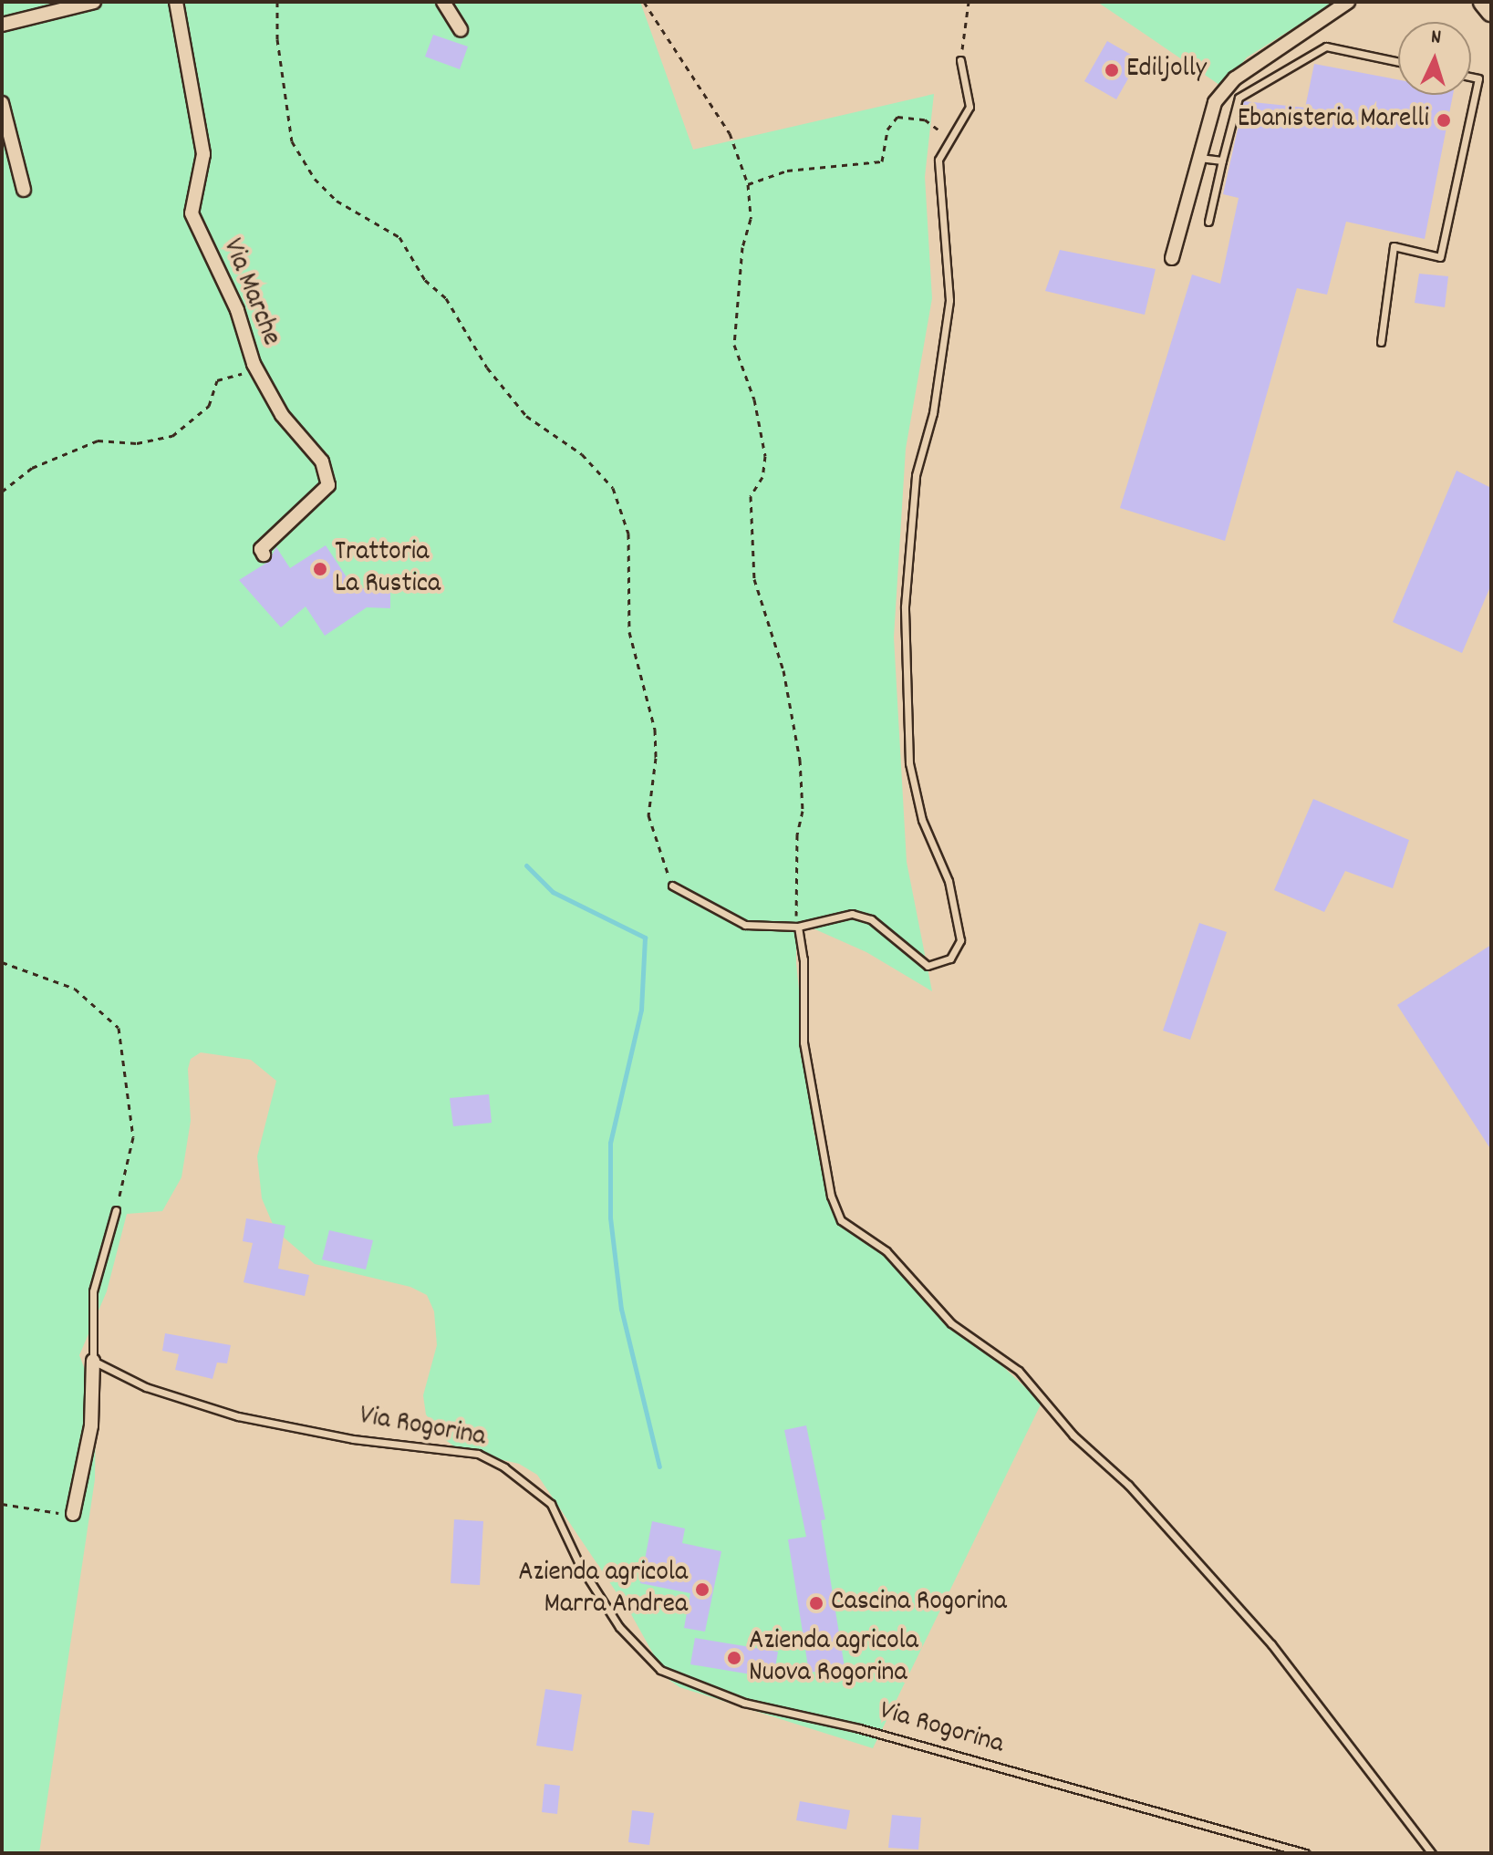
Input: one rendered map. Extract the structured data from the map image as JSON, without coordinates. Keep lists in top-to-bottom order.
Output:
{
  "streets": {
    "street": ["Via Marche"],
    "lane": ["Via Rogorina"]
  },
  "places": [
    "Ediljolly",
    "Ebanisteria Marelli",
    "Trattoria La Rustica",
    "Azienda agricola Marra Andrea",
    "Cascina Rogorina",
    "Azienda agricola Nuova Rogorina"
  ],
  "north": "top"
}
